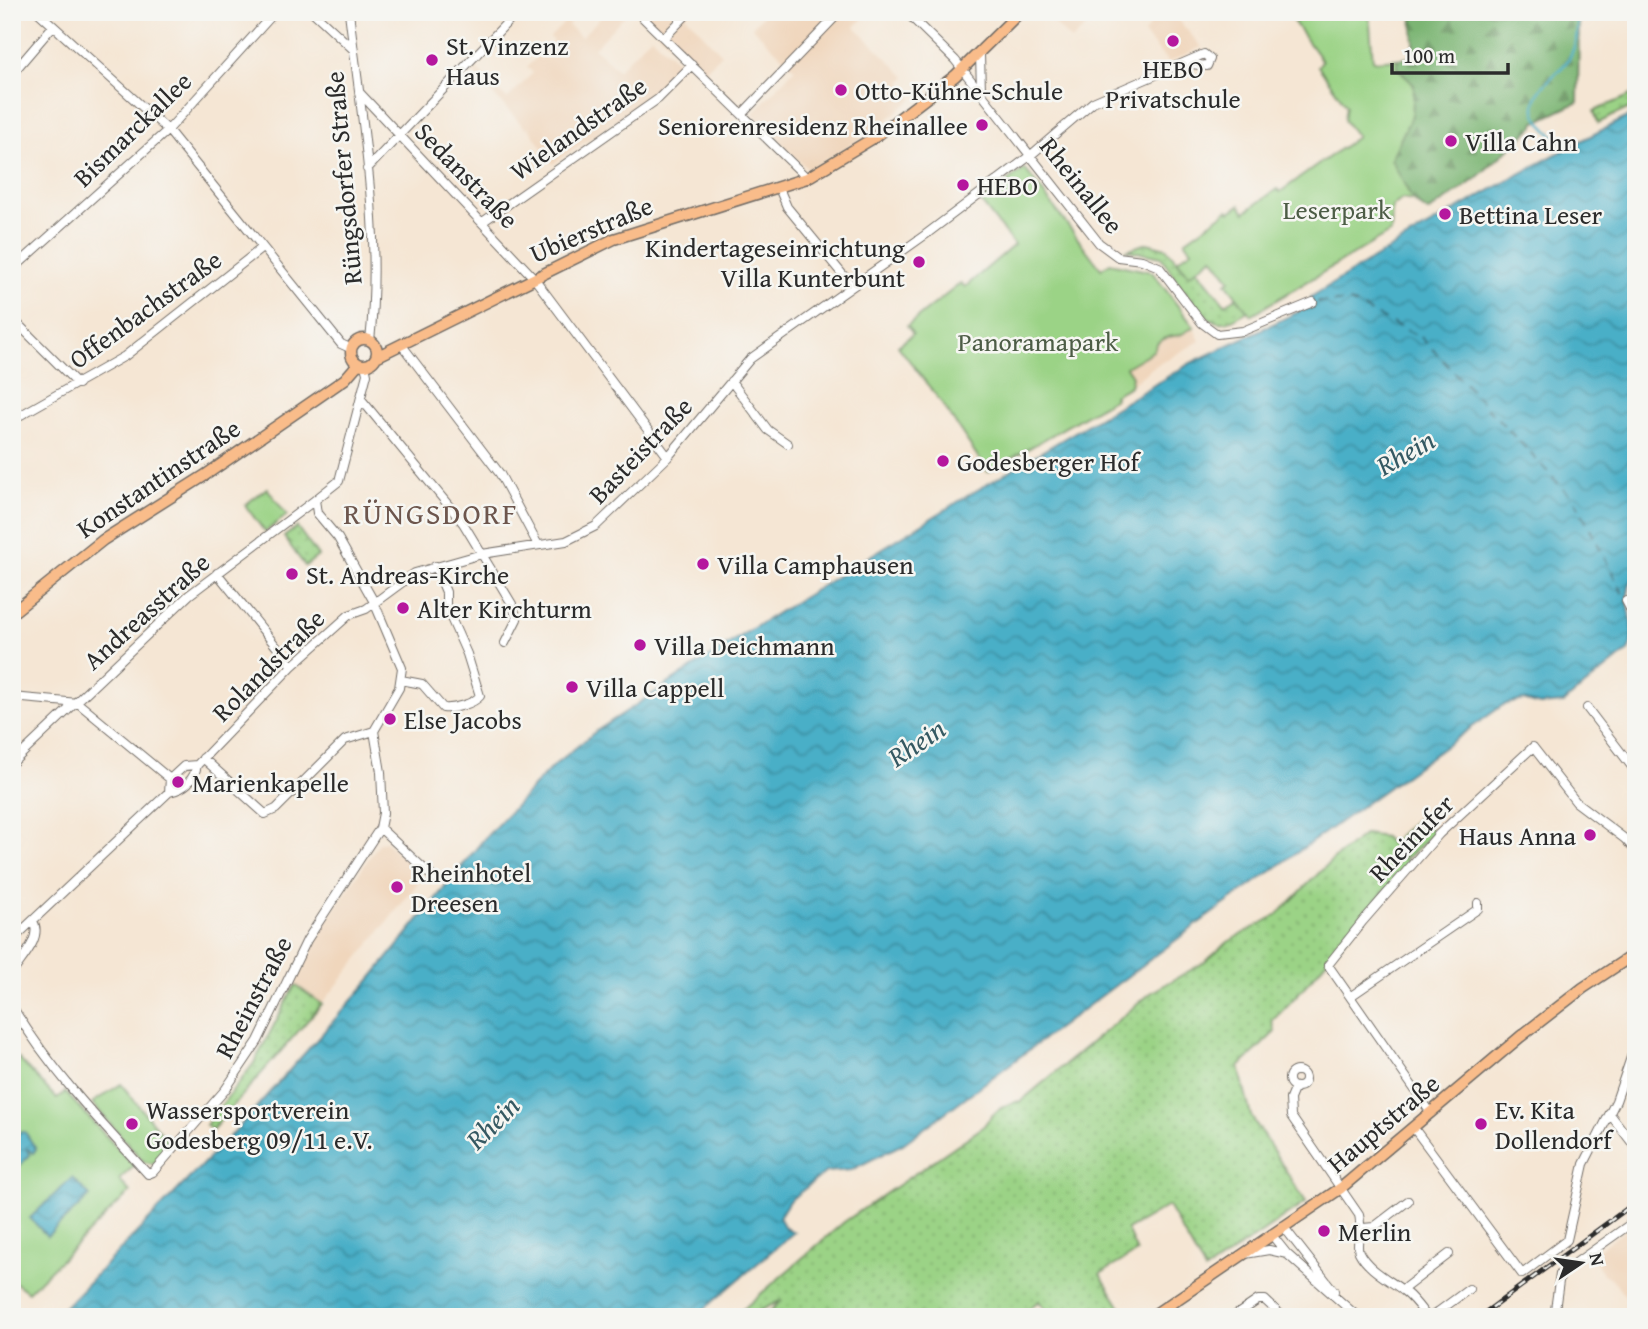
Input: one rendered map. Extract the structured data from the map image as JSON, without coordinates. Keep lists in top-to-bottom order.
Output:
{
  "streets": {
    "main road": ["Ubierstraße", "Konstantinstraße", "Hauptstraße"],
    "street": [
      "Wielandstraße",
      "Bismarckallee",
      "Sedanstraße",
      "Rüngsdorfer Straße",
      "Rheinallee",
      "Offenbachstraße",
      "Basteistraße",
      "Andreasstraße",
      "Rolandstraße",
      "Rheinufer",
      "Rheinstraße"
    ]
  },
  "crossings": [
    ["Wielandstraße", "Sedanstraße"],
    ["Sedanstraße", "Rüngsdorfer Straße"],
    ["Sedanstraße", "Ubierstraße"],
    ["Sedanstraße", "Basteistraße"],
    ["Rüngsdorfer Straße", "Ubierstraße"],
    ["Rheinallee", "Ubierstraße"],
    ["Rheinallee", "Basteistraße"],
    ["Basteistraße", "Rolandstraße"]
  ],
  "districts": ["RÜNGSDORF"],
  "water": ["Rhein"],
  "parks": ["Leserpark", "Panoramapark"],
  "places": [
    "HEBO Privatschule",
    "St. Vinzenz Haus",
    "Otto-Kühne-Schule",
    "Seniorenresidenz Rheinallee",
    "Villa Cahn",
    "HEBO",
    "Bettina Leser",
    "Kindertageseinrichtung Villa Kunterbunt",
    "Godesberger Hof",
    "Villa Camphausen",
    "St. Andreas-Kirche",
    "Alter Kirchturm",
    "Villa Deichmann",
    "Villa Cappell",
    "Else Jacobs",
    "Marienkapelle",
    "Haus Anna",
    "Rheinhotel Dreesen",
    "Wassersportverein Godesberg 09/11 e.V.",
    "Ev. Kita Dollendorf",
    "Merlin"
  ],
  "scale_bar": "100 m",
  "north": "right"
}
